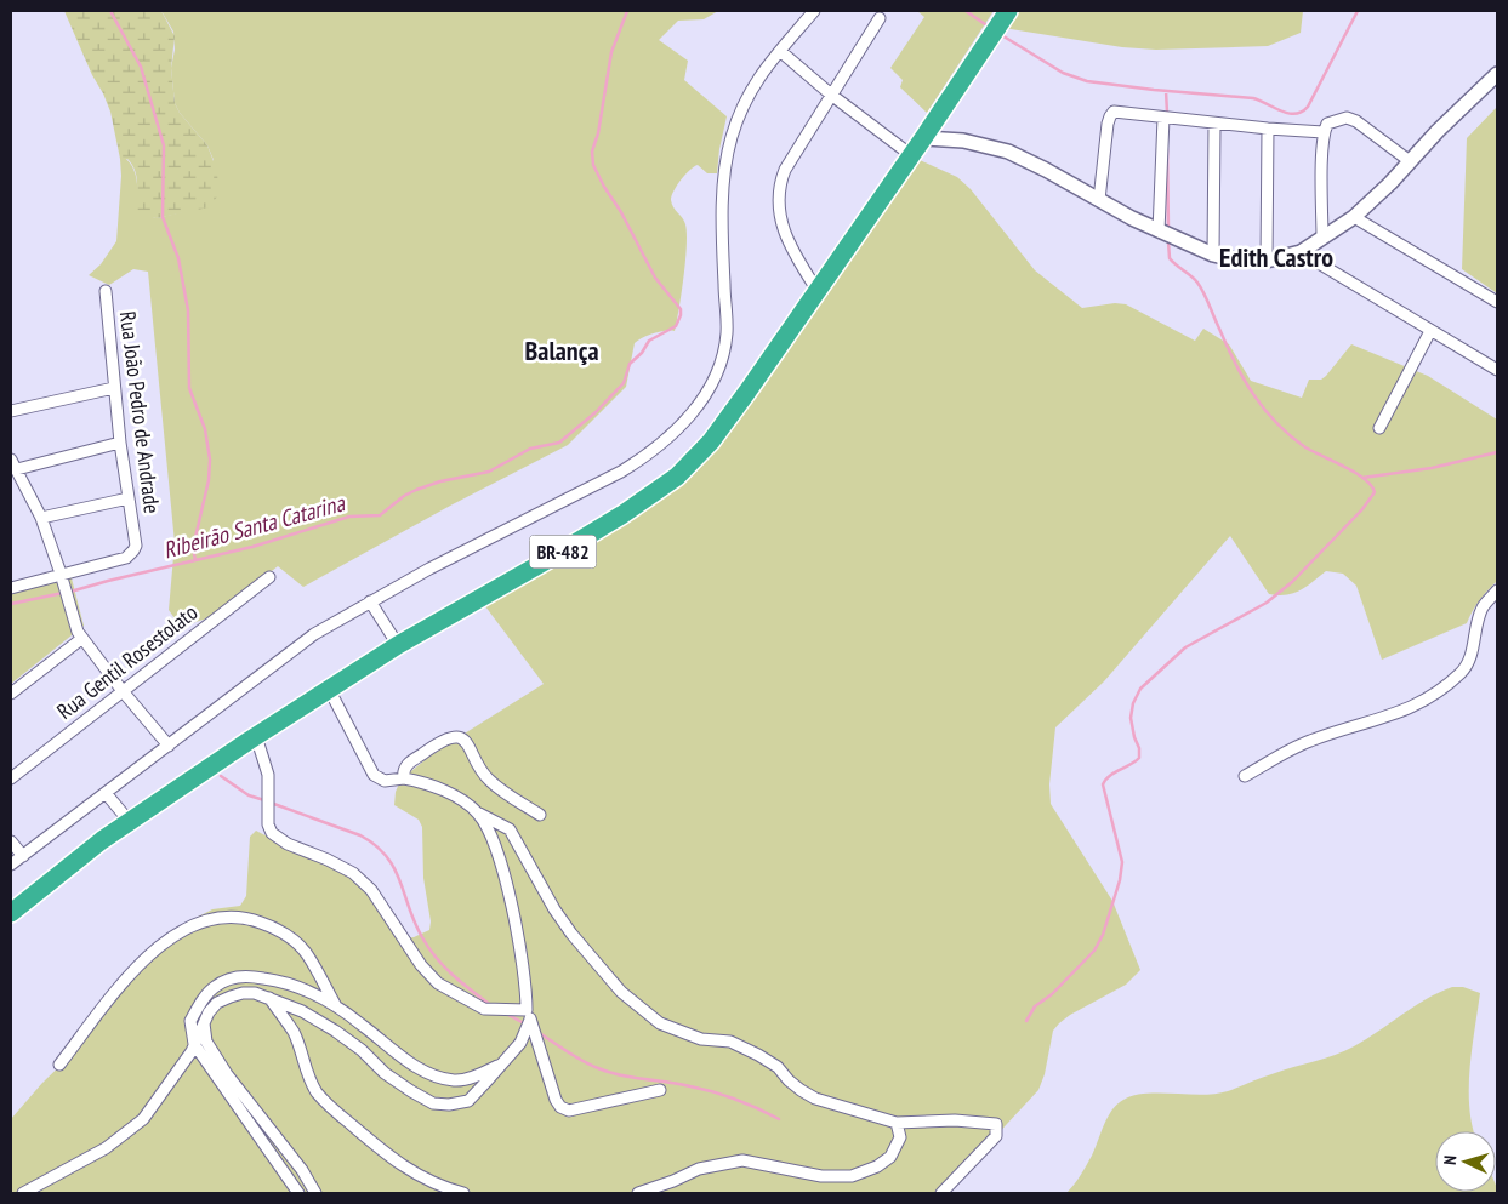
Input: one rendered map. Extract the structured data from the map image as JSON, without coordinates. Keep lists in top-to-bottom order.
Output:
{
  "streets": {
    "highway": ["BR-482"],
    "street": ["Rua João Pedro de Andrade", "Rua Gentil Rosestolato"]
  },
  "districts": ["Edith Castro", "Balança"],
  "water": ["Ribeirão Santa Catarina"],
  "north": "left"
}
